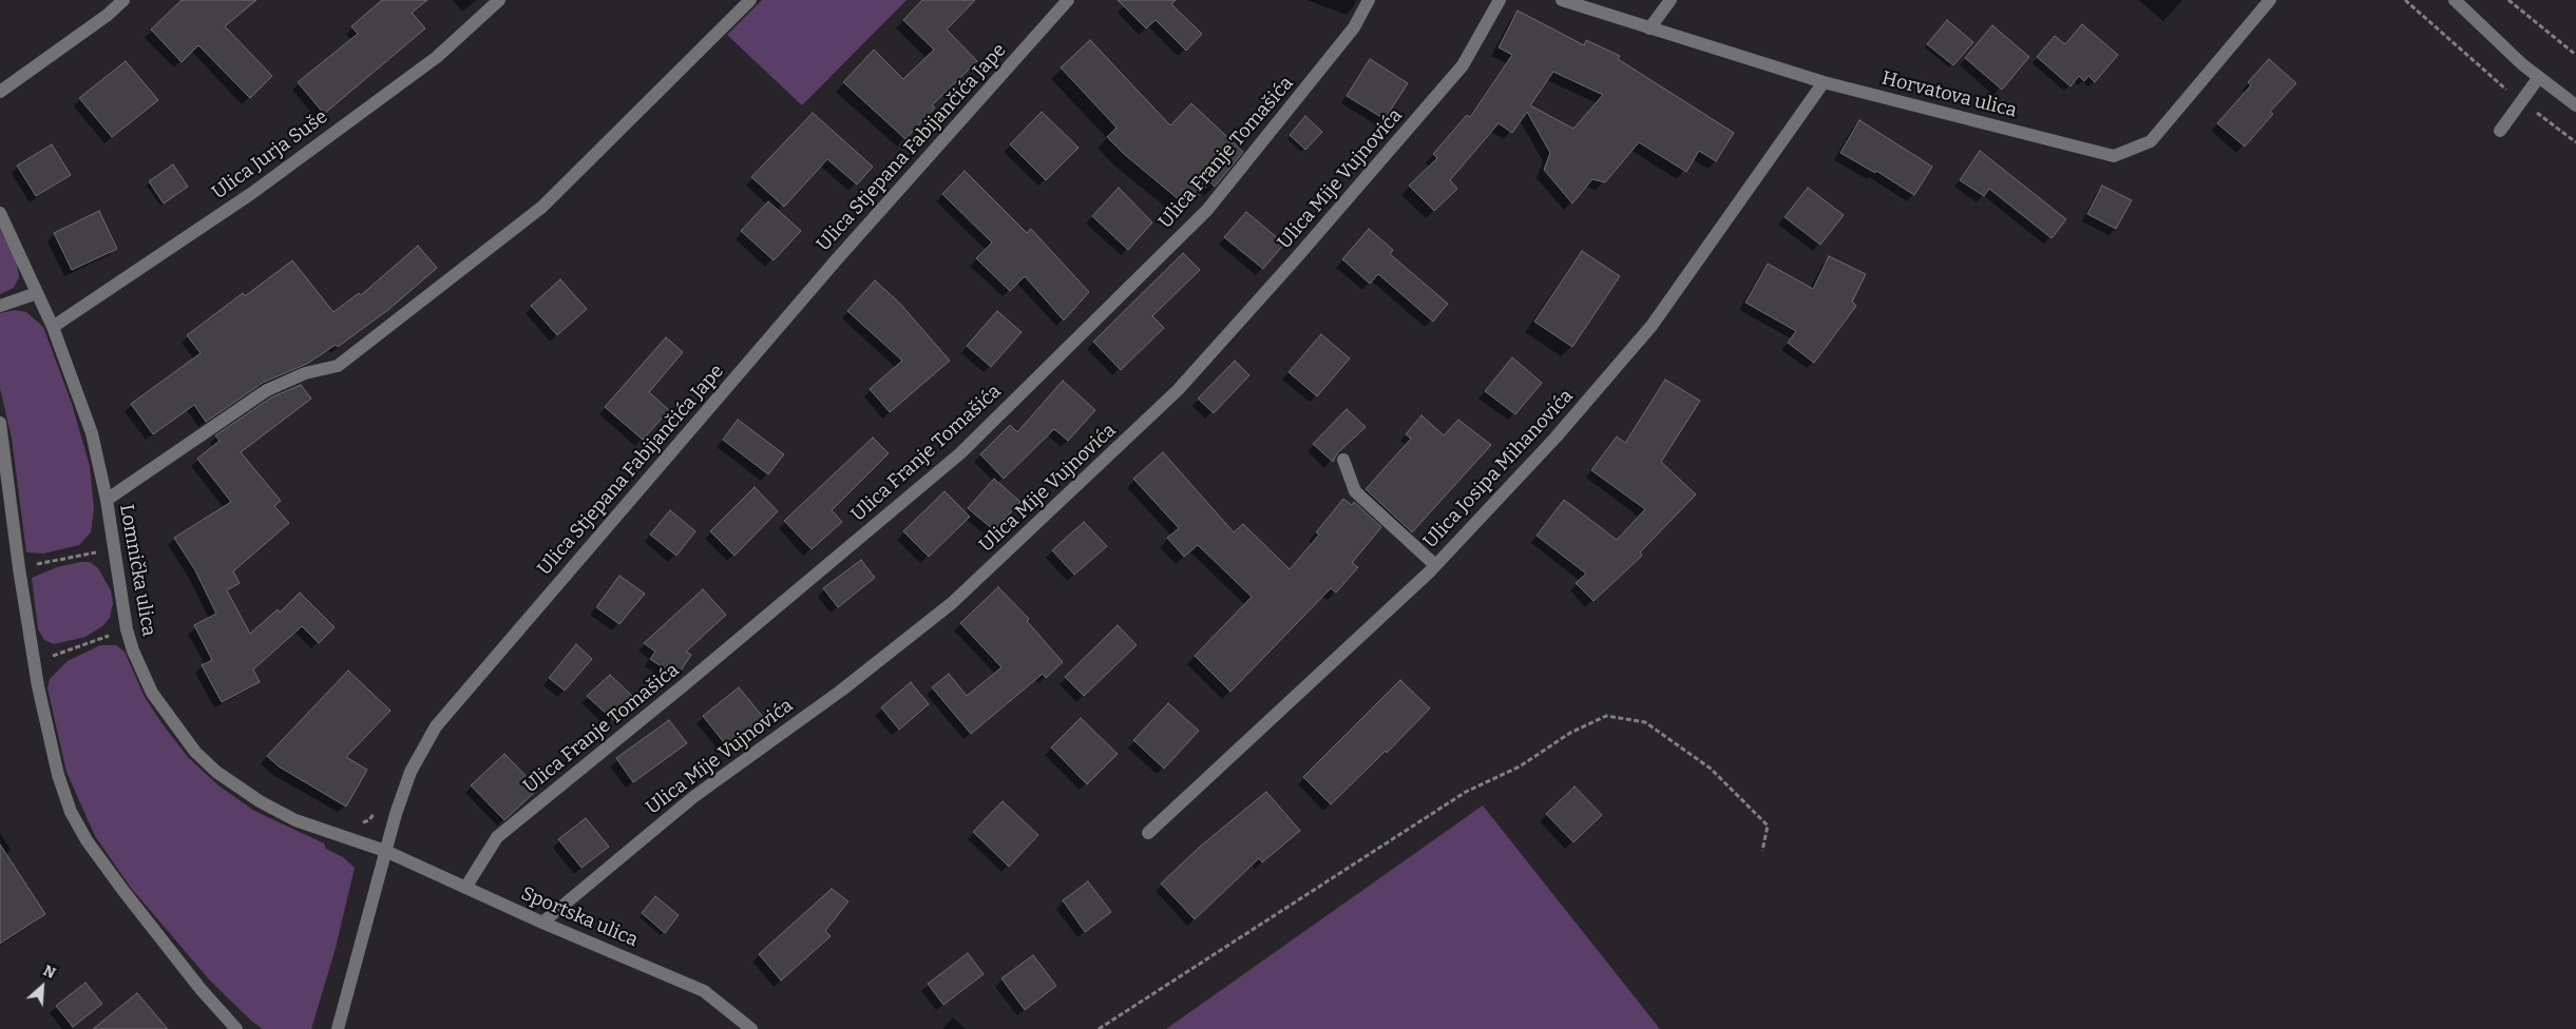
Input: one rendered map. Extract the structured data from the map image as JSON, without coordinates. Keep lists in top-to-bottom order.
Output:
{
  "streets": {
    "street": [
      "Horvatova ulica",
      "Ulica Stjepana Fabijančića Jape",
      "Ulica Franje Tomašića",
      "Ulica Jurja Suše",
      "Ulica Mije Vujnovića",
      "Ulica Josipa Mihanovića",
      "Lomnička ulica",
      "Sportska ulica"
    ]
  },
  "crossings": [
    ["Horvatova ulica", "Ulica Josipa Mihanovića"],
    ["Ulica Stjepana Fabijančića Jape", "Lomnička ulica"],
    ["Ulica Stjepana Fabijančića Jape", "Sportska ulica"],
    ["Ulica Franje Tomašića", "Sportska ulica"],
    ["Ulica Jurja Suše", "Lomnička ulica"],
    ["Ulica Mije Vujnovića", "Sportska ulica"],
    ["Lomnička ulica", "Sportska ulica"]
  ],
  "north": "top right"
}
